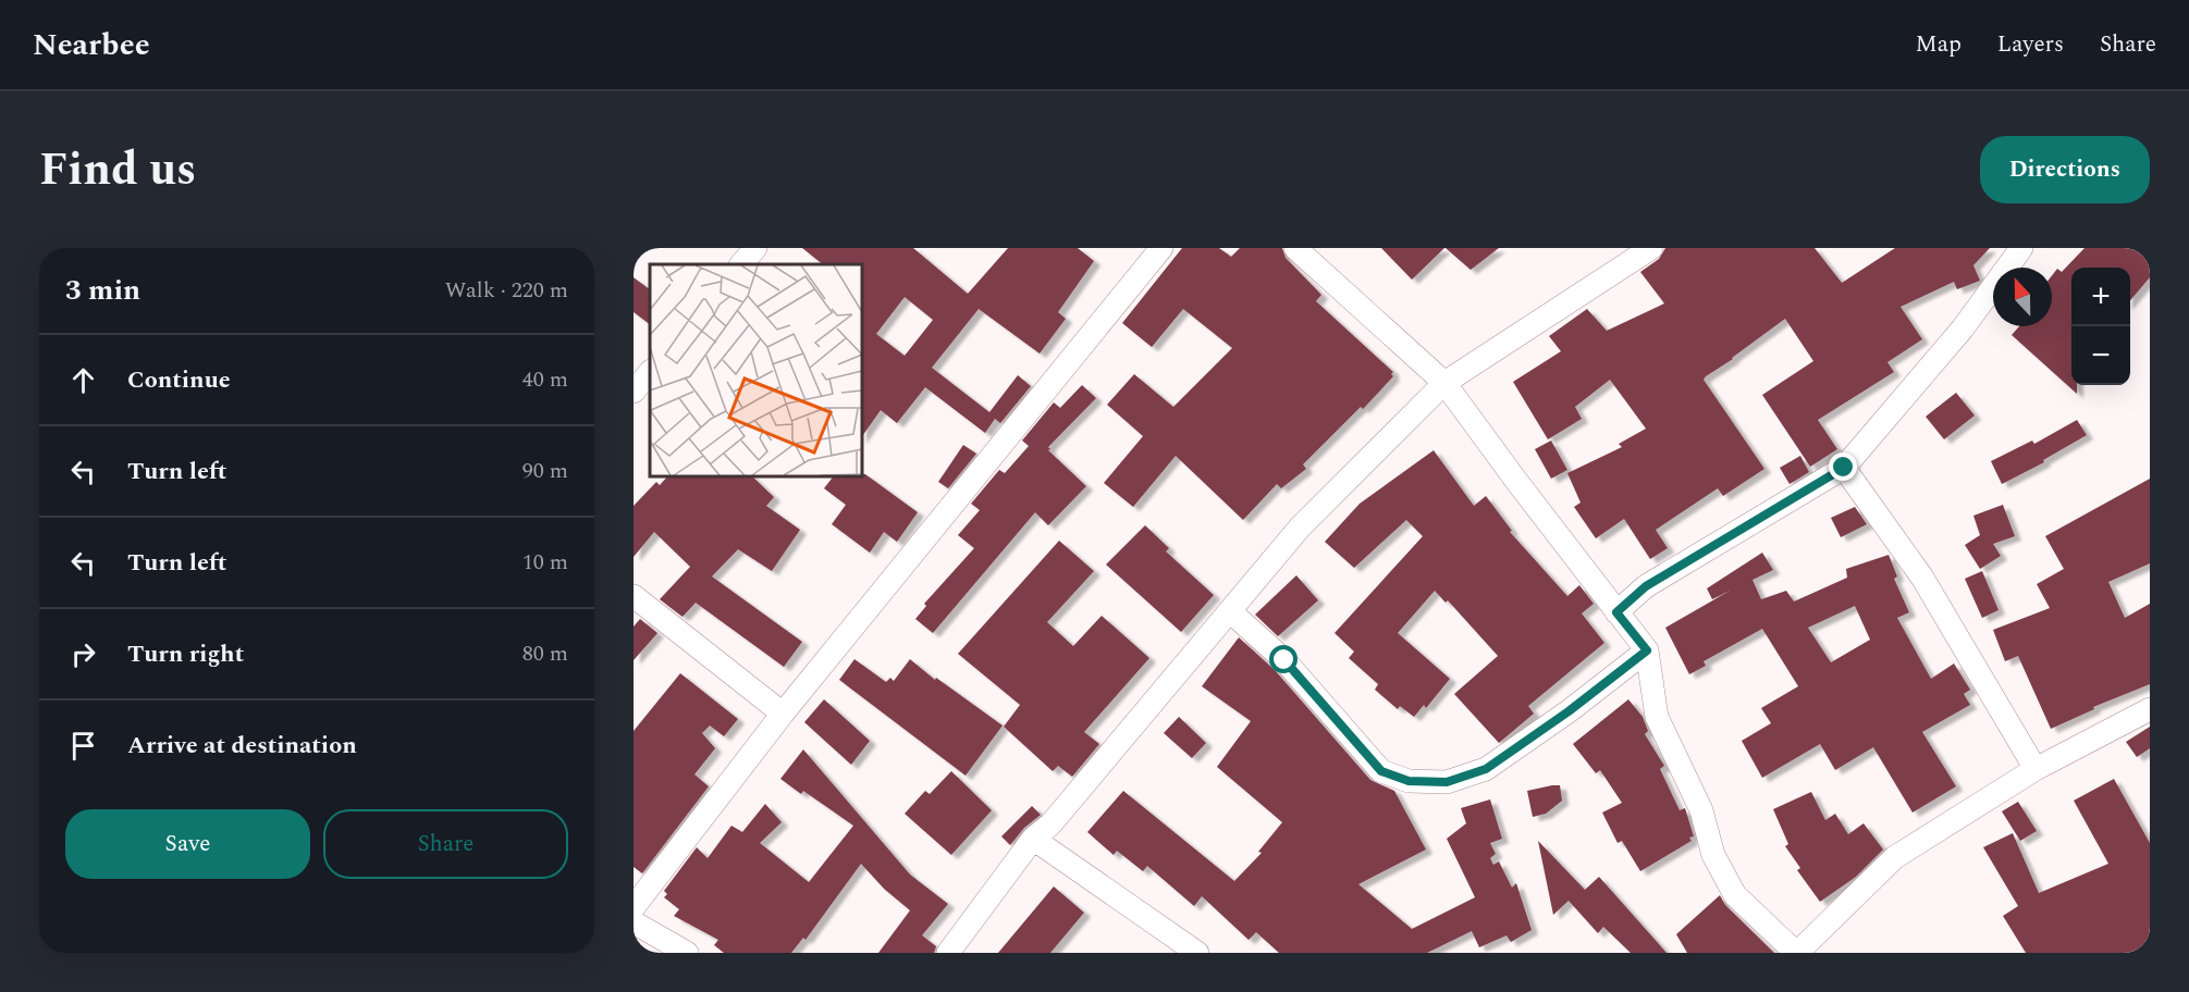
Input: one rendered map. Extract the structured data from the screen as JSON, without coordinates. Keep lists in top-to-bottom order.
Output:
{
  "north": "top",
  "page": {
    "header": "Nearbee",
    "nav": ["Map", "Layers", "Share"],
    "title": "Find us",
    "buttons": [
      "Directions",
      ["Save", "Share"]
    ],
    "heading": ["3 min", "Walk · 220 m"],
    "map_buttons": ["+", "−"],
    "list": [
      ["Continue", "40 m"],
      ["Turn left", "90 m"],
      ["Turn left", "10 m"],
      ["Turn right", "80 m"],
      "Arrive at destination"
    ]
  }
}
